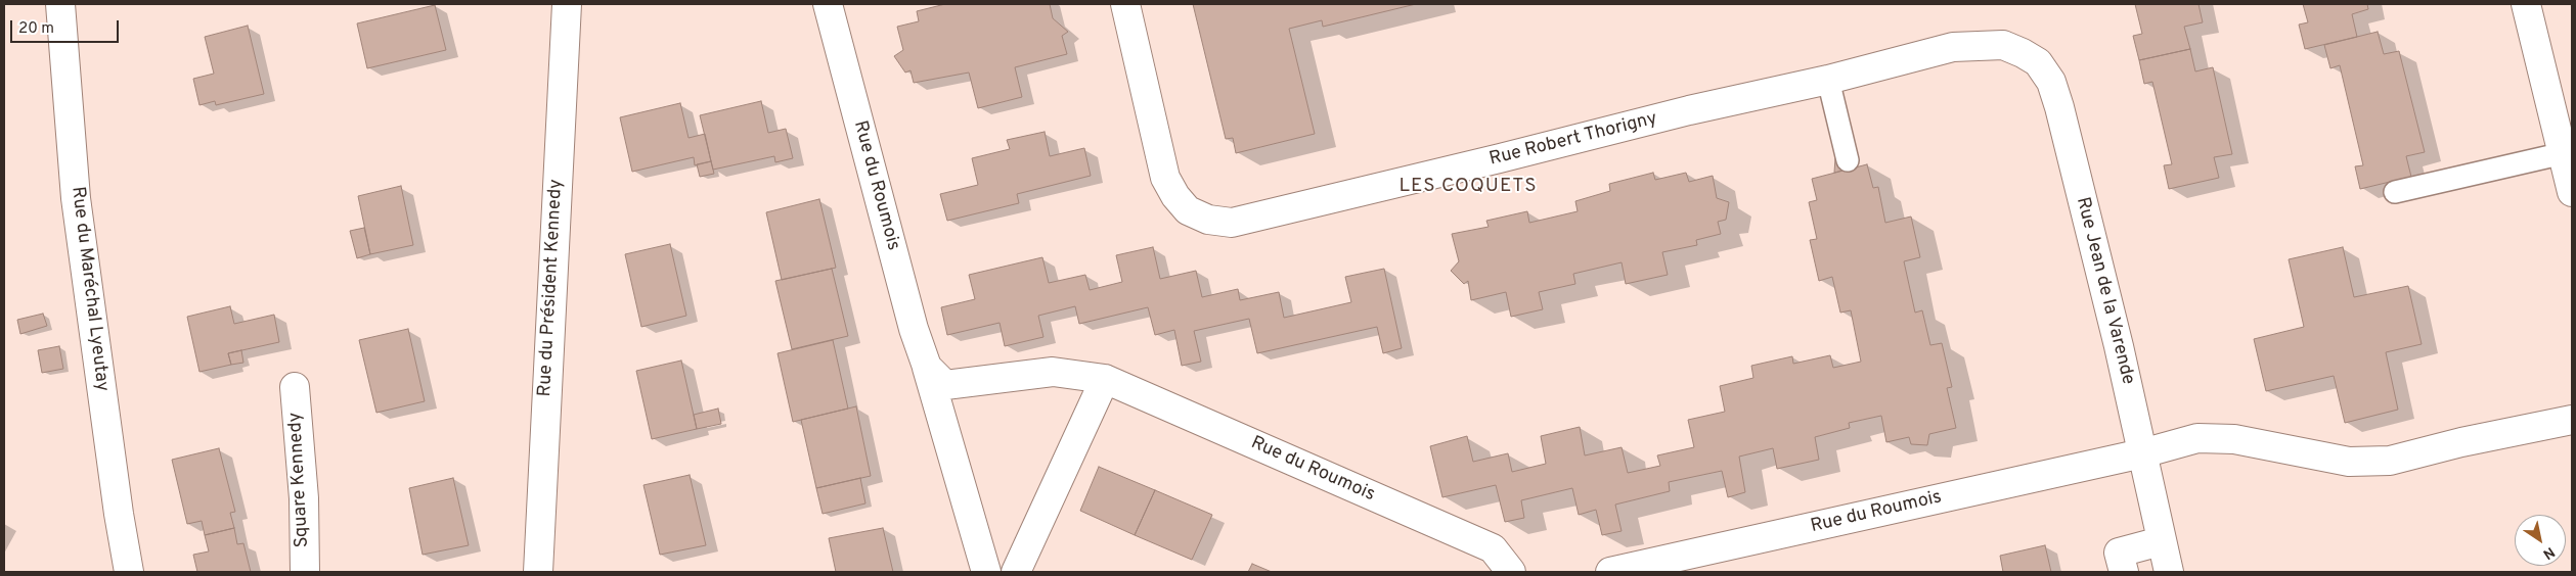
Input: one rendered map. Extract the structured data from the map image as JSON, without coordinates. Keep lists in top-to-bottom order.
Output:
{
  "streets": {
    "street": [
      "Rue Robert Thorigny",
      "Rue du Roumois",
      "Rue du Président Kennedy",
      "Rue du Maréchal Lyeutay",
      "Rue Jean de la Varende",
      "Square Kennedy"
    ]
  },
  "crossings": [
    ["Rue Robert Thorigny", "Rue Jean de la Varende"],
    ["Rue du Roumois", "Rue Jean de la Varende"]
  ],
  "districts": ["LES COQUETS"],
  "scale_bar": "20 m",
  "north": "bottom right"
}
